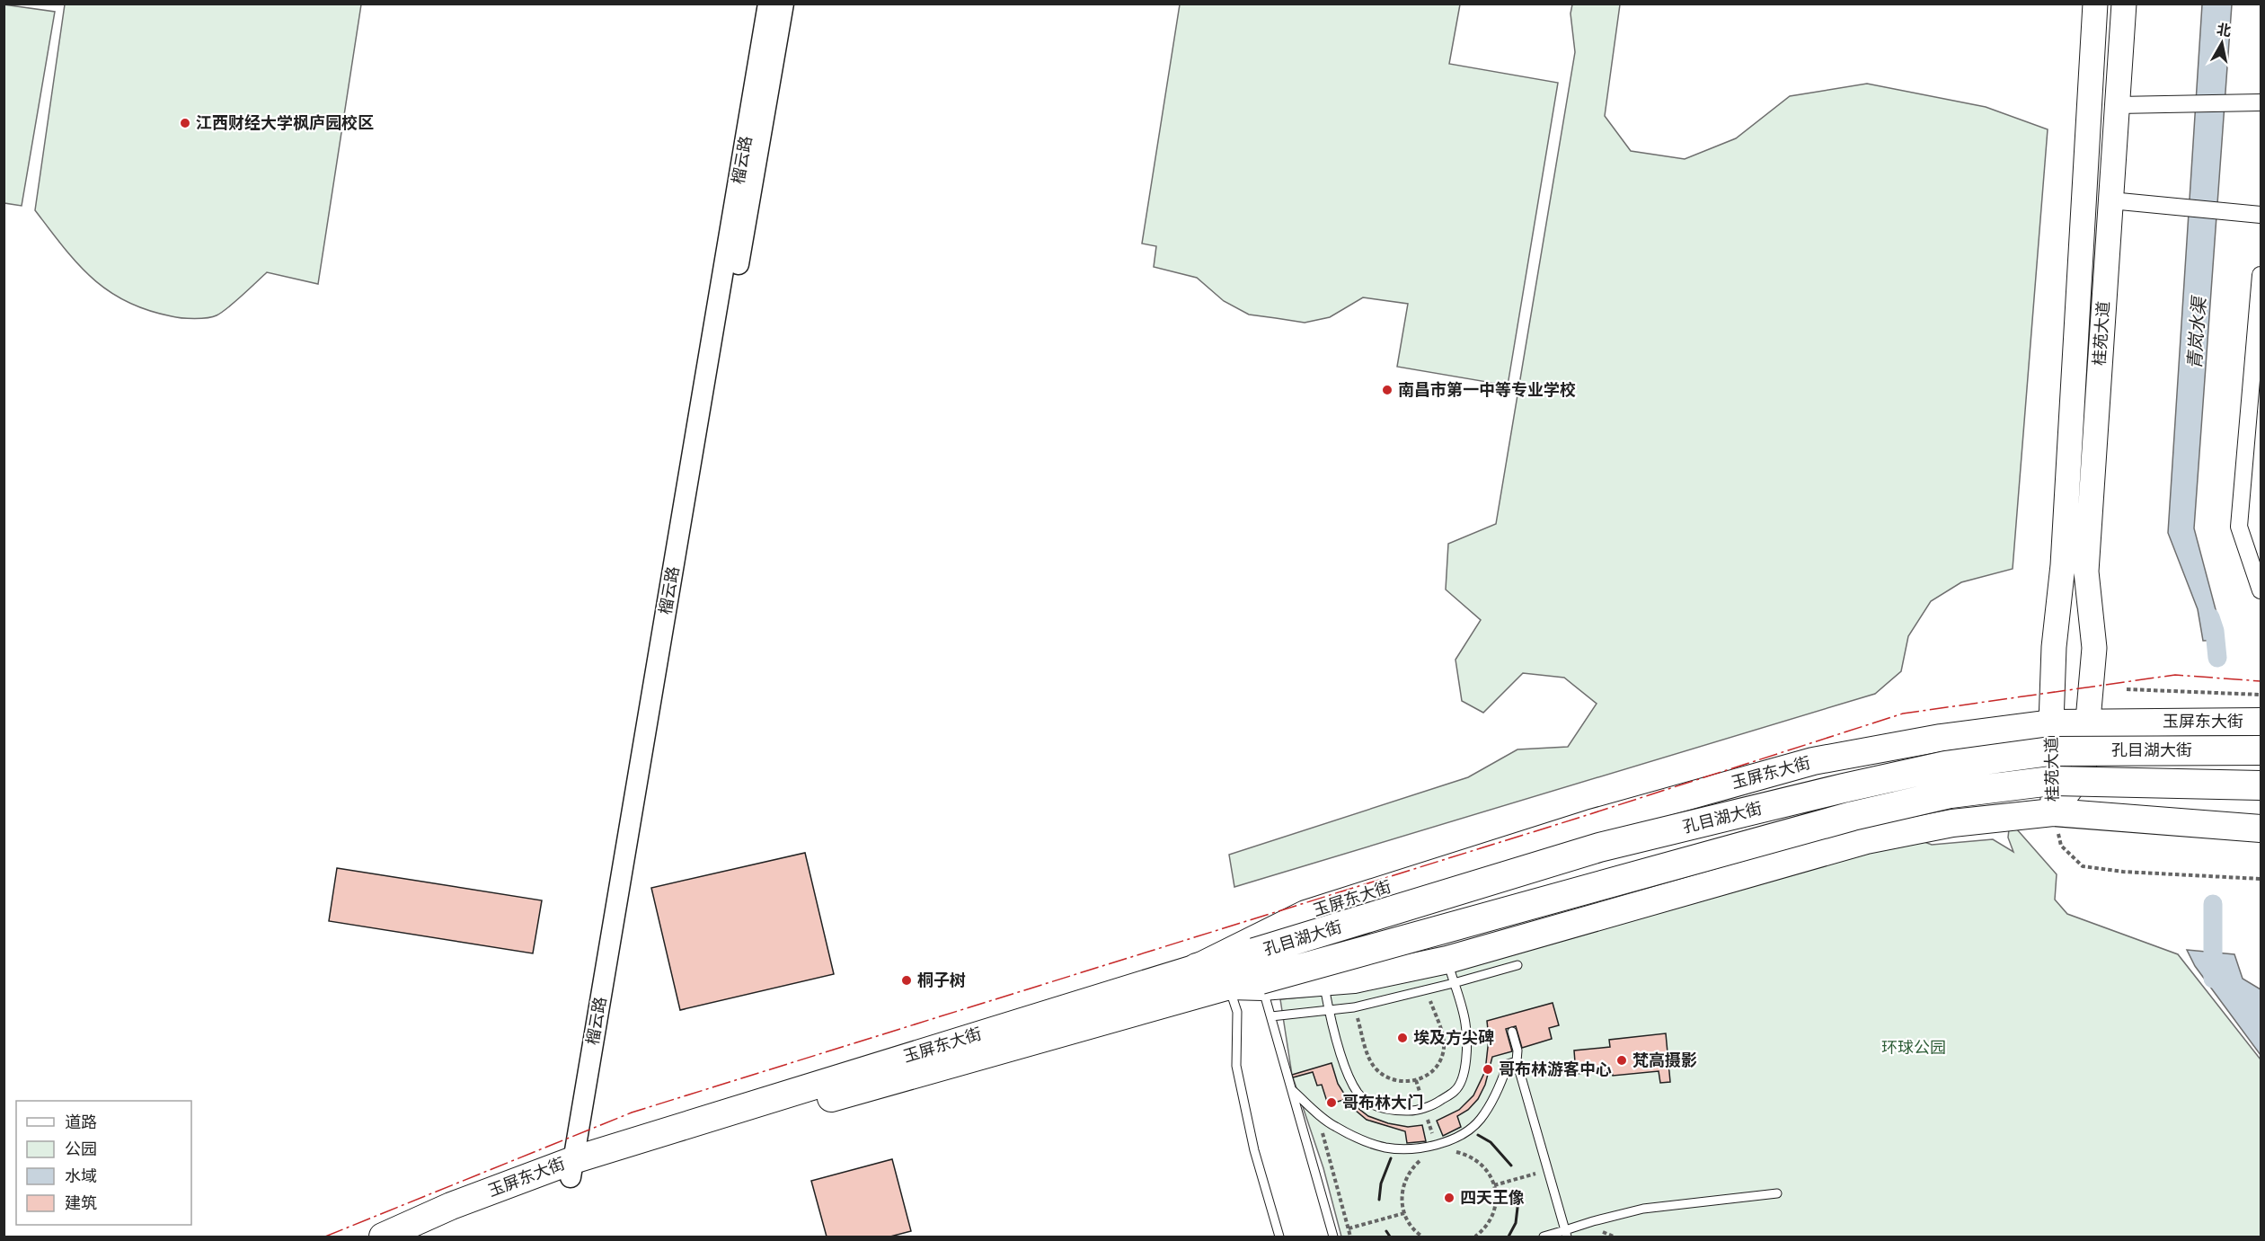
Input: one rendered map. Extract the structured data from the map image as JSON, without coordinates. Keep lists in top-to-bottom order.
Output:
{
  "streets": {
    "highway": ["孔目湖大街"],
    "main road": ["桂苑大道", "玉屏东大街"],
    "street": ["榴云路"]
  },
  "crossings": [
    ["榴云路", "玉屏东大街"],
    ["桂苑大道", "玉屏东大街"],
    ["玉屏东大街", "孔目湖大街"]
  ],
  "water": ["青岚水渠"],
  "parks": ["环球公园"],
  "places": [
    "江西财经大学枫庐园校区",
    "南昌市第一中等专业学校",
    "桐子树",
    "埃及方尖碑",
    "梵高摄影",
    "哥布林游客中心",
    "哥布林大门",
    "四天王像"
  ],
  "legend": [
    "道路",
    "公园",
    "水域",
    "建筑"
  ],
  "north": "top"
}
